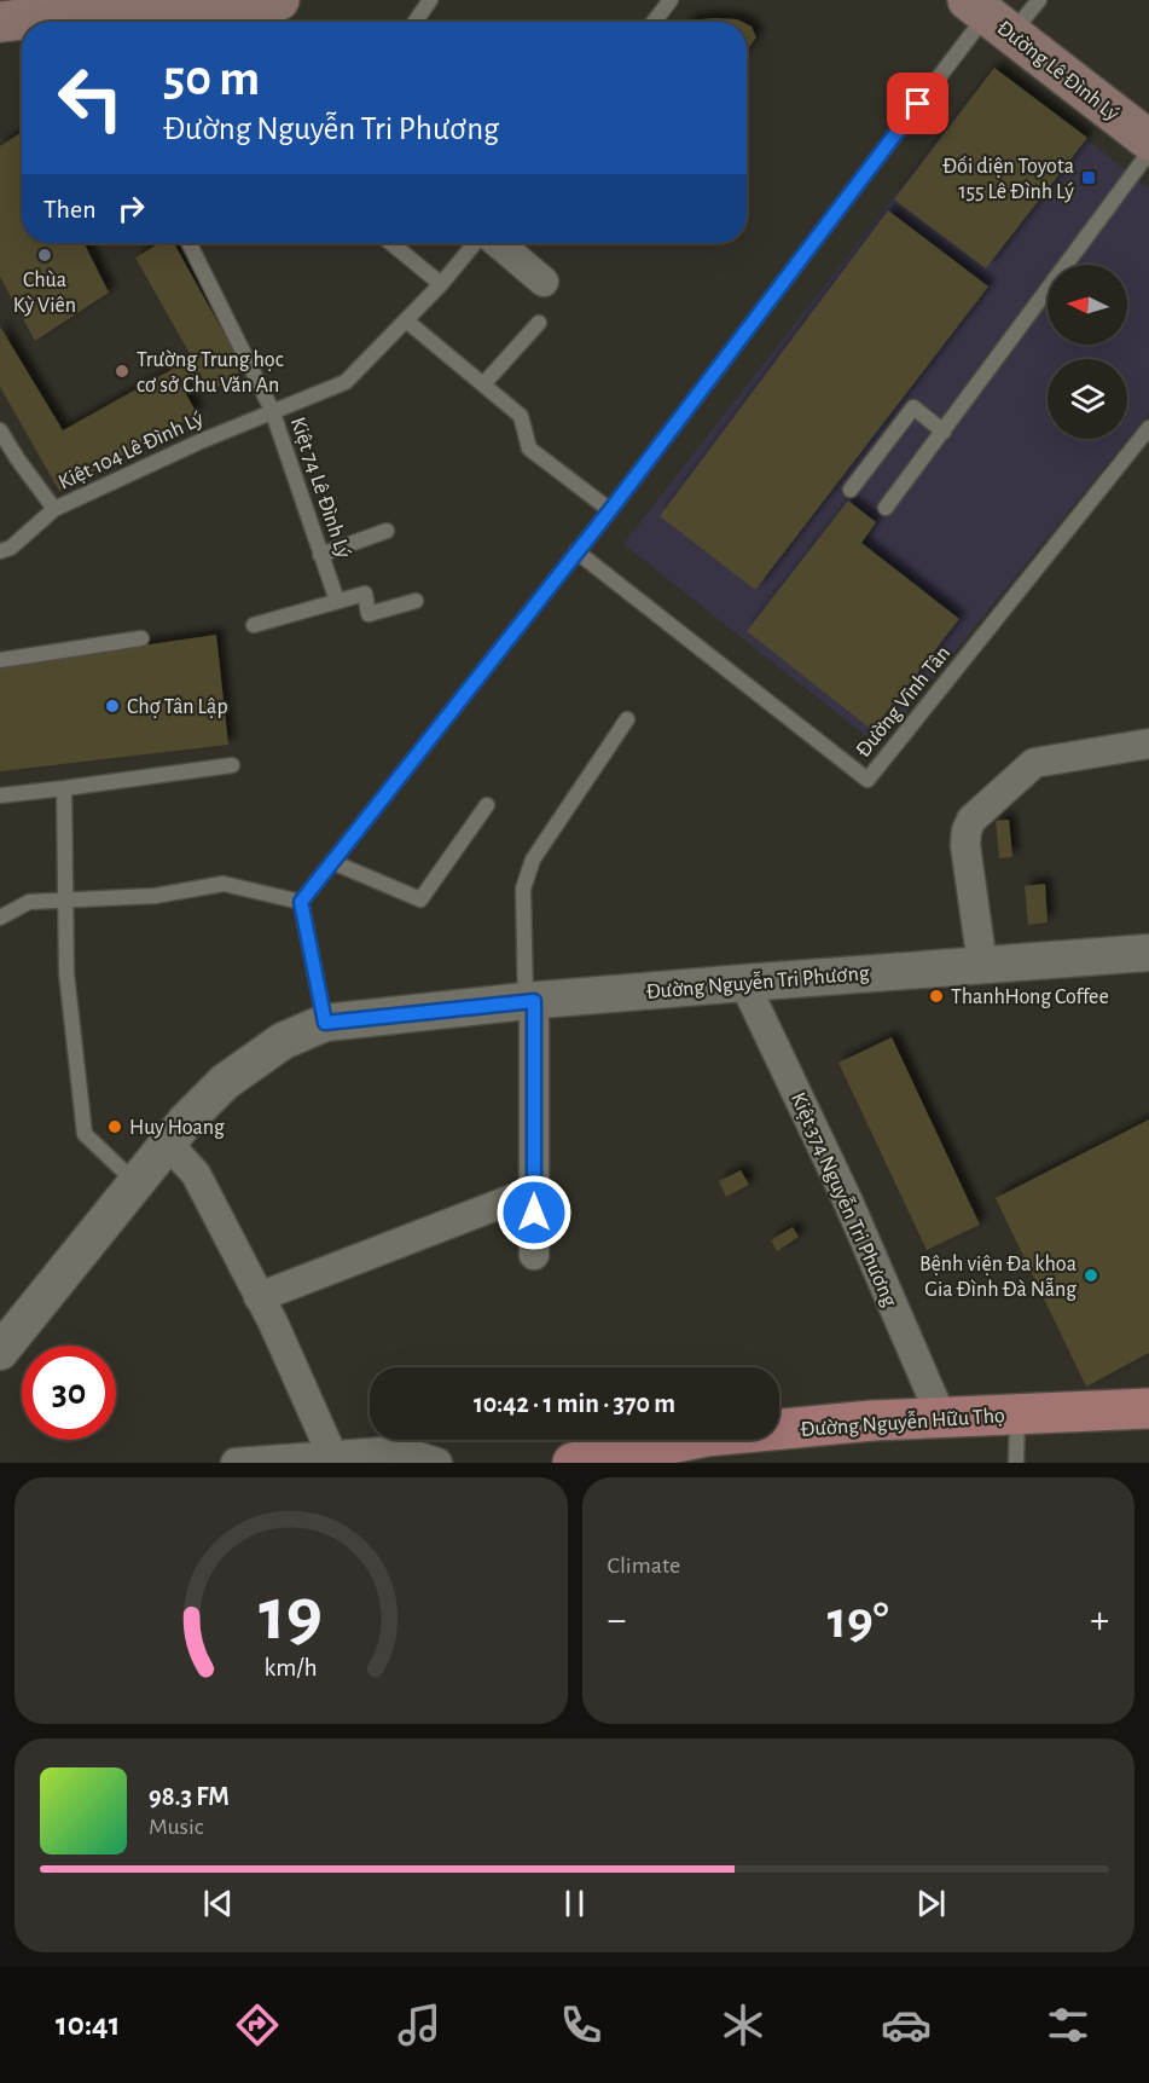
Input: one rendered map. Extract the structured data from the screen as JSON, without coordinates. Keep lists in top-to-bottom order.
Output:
{
  "streets": {
    "main road": ["Đường Lê Đình Lý", "Đường Nguyễn Hữu Thọ"],
    "street": ["Đường Nguyễn Tri Phương", "Kiệt 374 Nguyễn Tri Phương"],
    "lane": ["Kiệt 104 Lê Đình Lý", "Kiệt 74 Lê Đình Lý", "Đường Vĩnh Tân"]
  },
  "crossings": [
    ["Kiệt 104 Lê Đình Lý", "Kiệt 74 Lê Đình Lý"],
    ["Đường Nguyễn Tri Phương", "Kiệt 374 Nguyễn Tri Phương"],
    ["Kiệt 374 Nguyễn Tri Phương", "Đường Nguyễn Hữu Thọ"]
  ],
  "places": {
    "transit": ["Đối diện Toyota 155 Lê Đình Lý"],
    "other": [
      "Chùa Kỳ Viên",
      "Trường Trung học cơ sở Chu Văn An",
      "Chợ Tân Lập",
      "ThanhHong Coffee",
      "Huy Hoang",
      "Bệnh viện Đa khoa Gia Đình Đà Nẵng"
    ]
  },
  "north": "left",
  "page": {
    "turn": ["50 m", "Đường Nguyễn Tri Phương"],
    "then": "Then",
    "limit": "30",
    "trip": "10:42 · 1 min · 370 m",
    "tile": "Climate",
    "heat": ["−", "19°", "+"],
    "song": ["98.3 FM", "Music"],
    "tabs": "10:41",
    "gauge": ["19", "km/h"]
  }
}
